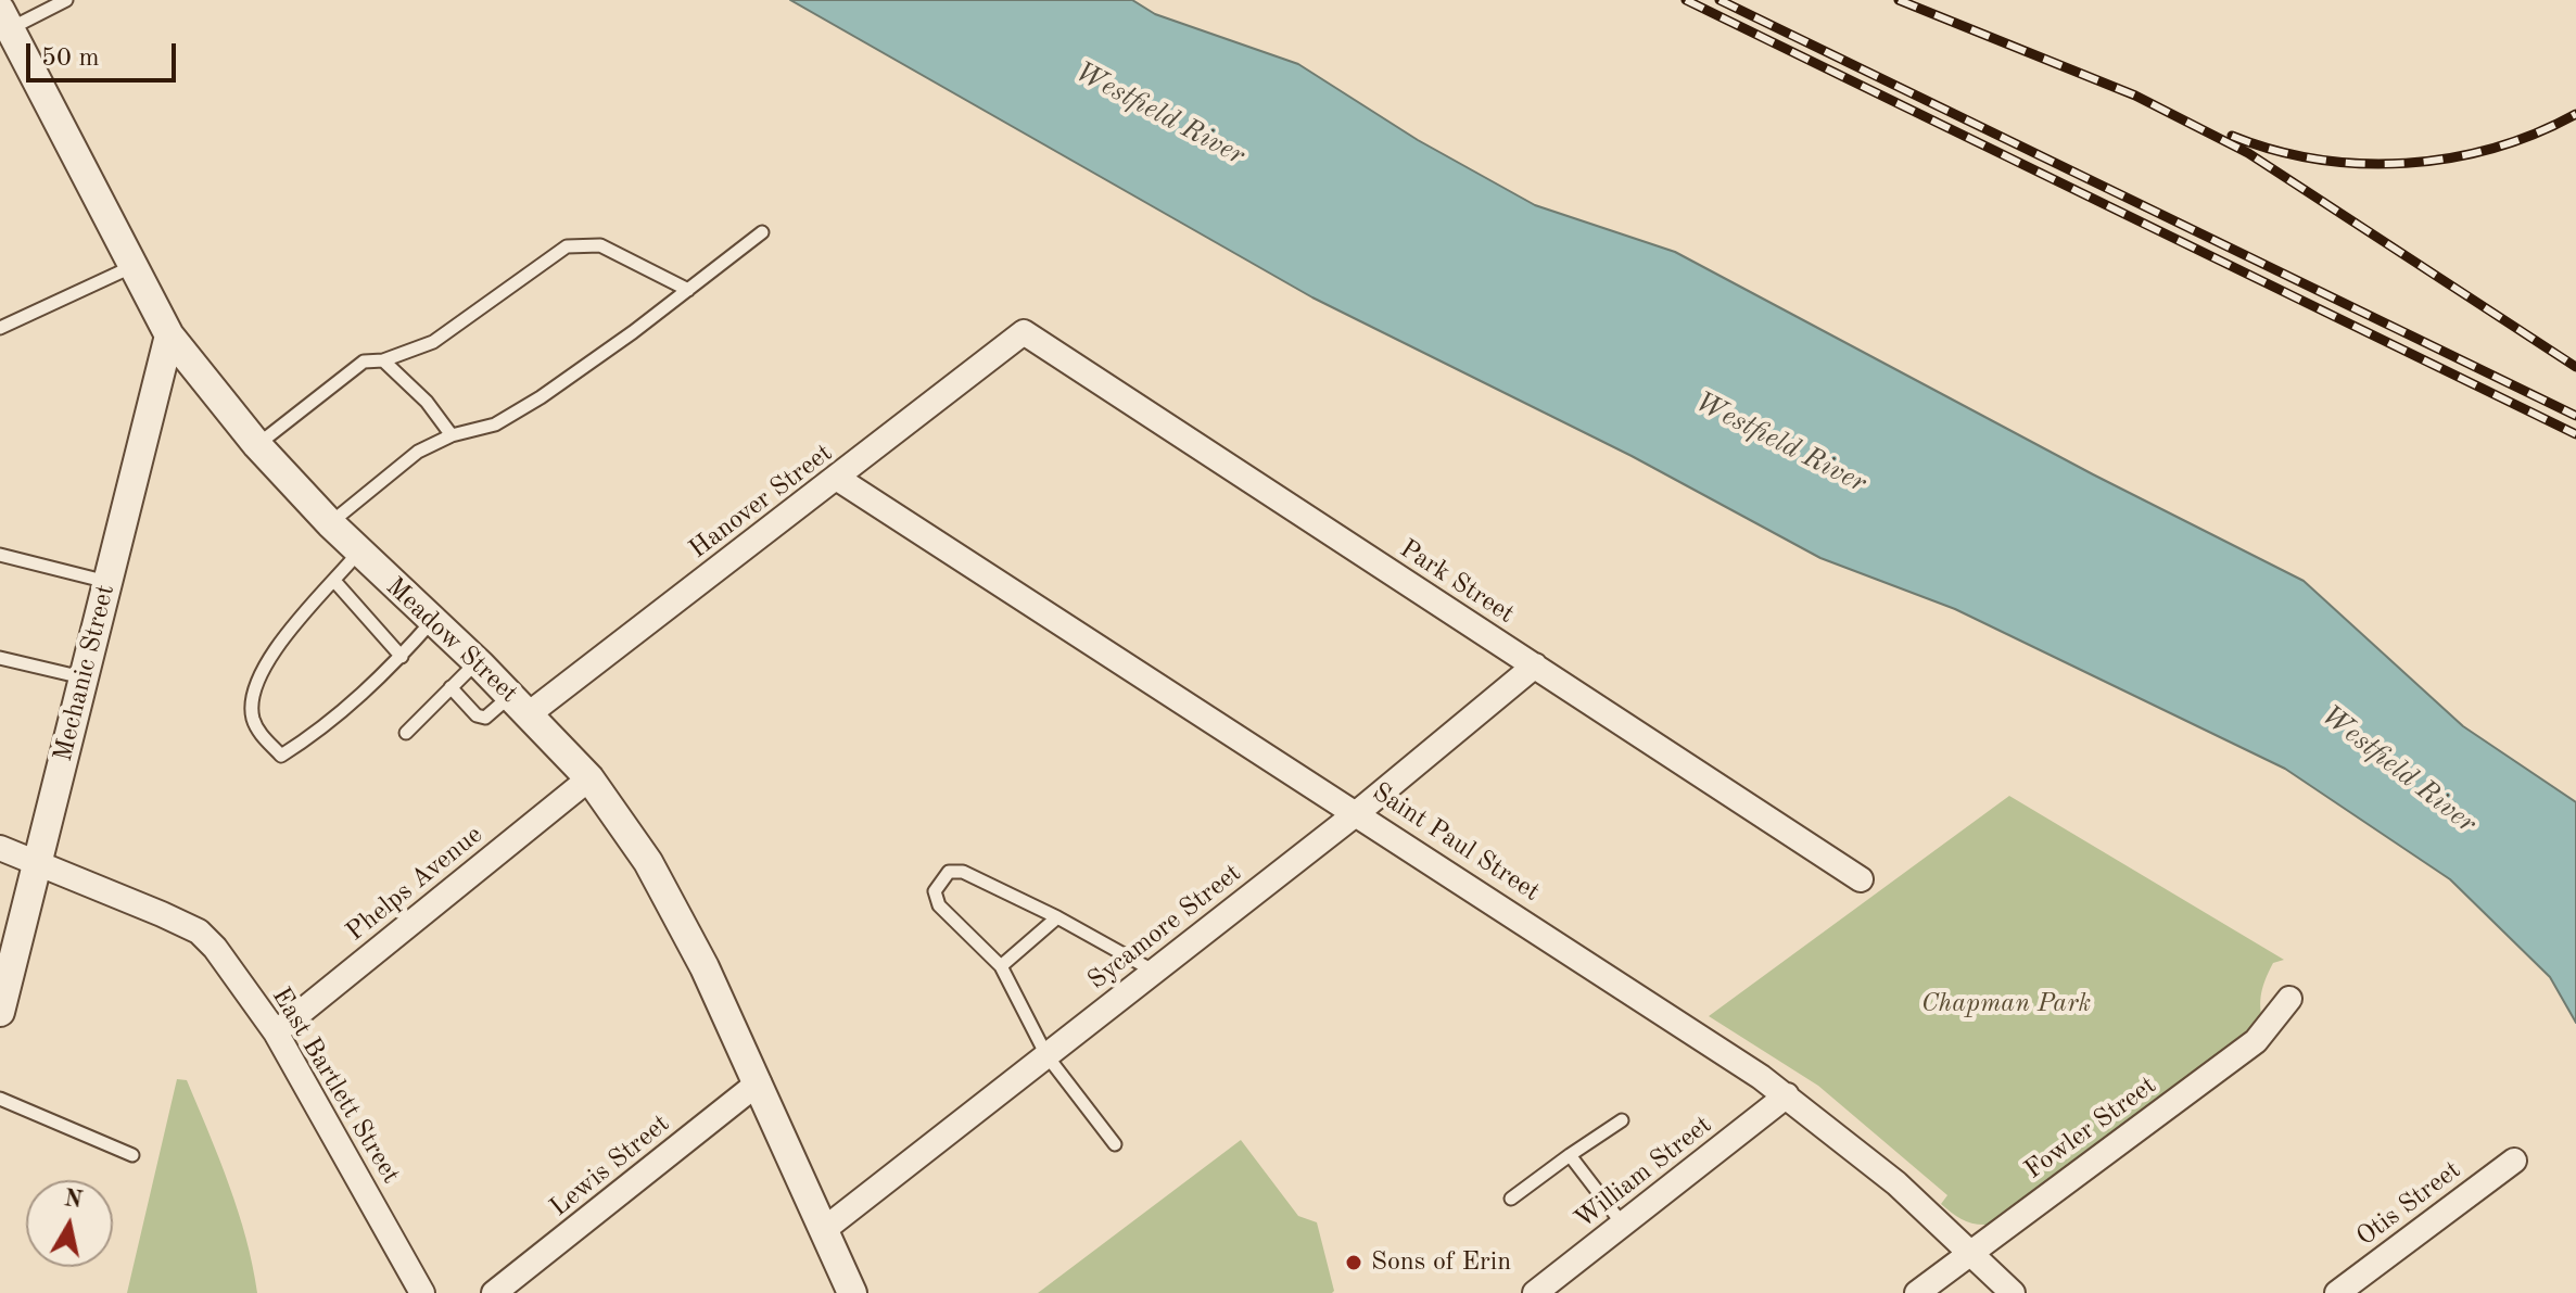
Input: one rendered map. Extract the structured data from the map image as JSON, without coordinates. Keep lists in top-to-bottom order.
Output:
{
  "streets": {
    "street": [
      "Hanover Street",
      "Park Street",
      "Meadow Street",
      "Mechanic Street",
      "Saint Paul Street",
      "Phelps Avenue",
      "Sycamore Street",
      "East Bartlett Street",
      "Fowler Street",
      "Lewis Street",
      "William Street",
      "Otis Street"
    ]
  },
  "crossings": [
    ["Hanover Street", "Park Street"],
    ["Hanover Street", "Meadow Street"],
    ["Hanover Street", "Saint Paul Street"],
    ["Park Street", "Sycamore Street"],
    ["Meadow Street", "Mechanic Street"],
    ["Meadow Street", "Phelps Avenue"],
    ["Meadow Street", "Sycamore Street"],
    ["Meadow Street", "Lewis Street"],
    ["Mechanic Street", "East Bartlett Street"],
    ["Saint Paul Street", "Sycamore Street"],
    ["Saint Paul Street", "Fowler Street"],
    ["Saint Paul Street", "William Street"],
    ["Phelps Avenue", "East Bartlett Street"]
  ],
  "water": ["Westfield River"],
  "parks": ["Chapman Park"],
  "places": ["Sons of Erin"],
  "scale_bar": "50 m",
  "north": "top"
}
